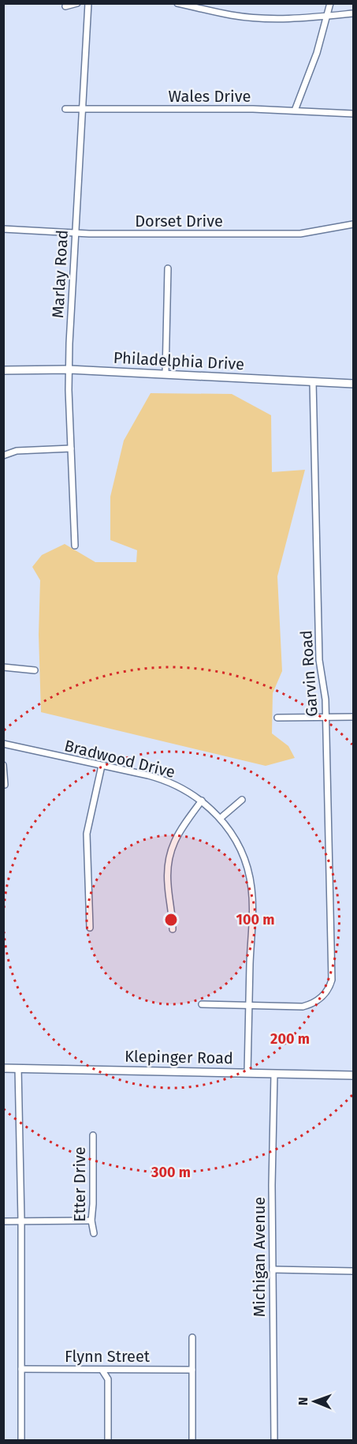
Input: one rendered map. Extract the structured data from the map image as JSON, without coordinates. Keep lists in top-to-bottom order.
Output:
{
  "streets": {
    "street": [
      "Wales Drive",
      "Dorset Drive",
      "Marlay Road",
      "Philadelphia Drive",
      "Garvin Road",
      "Bradwood Drive",
      "Klepinger Road",
      "Etter Drive",
      "Michigan Avenue",
      "Flynn Street"
    ]
  },
  "crossings": [
    ["Wales Drive", "Marlay Road"],
    ["Dorset Drive", "Marlay Road"],
    ["Marlay Road", "Philadelphia Drive"],
    ["Philadelphia Drive", "Garvin Road"],
    ["Garvin Road", "Bradwood Drive"],
    ["Bradwood Drive", "Klepinger Road"],
    ["Klepinger Road", "Michigan Avenue"]
  ],
  "north": "left",
  "rings": ["100 m", "200 m", "300 m"]
}
